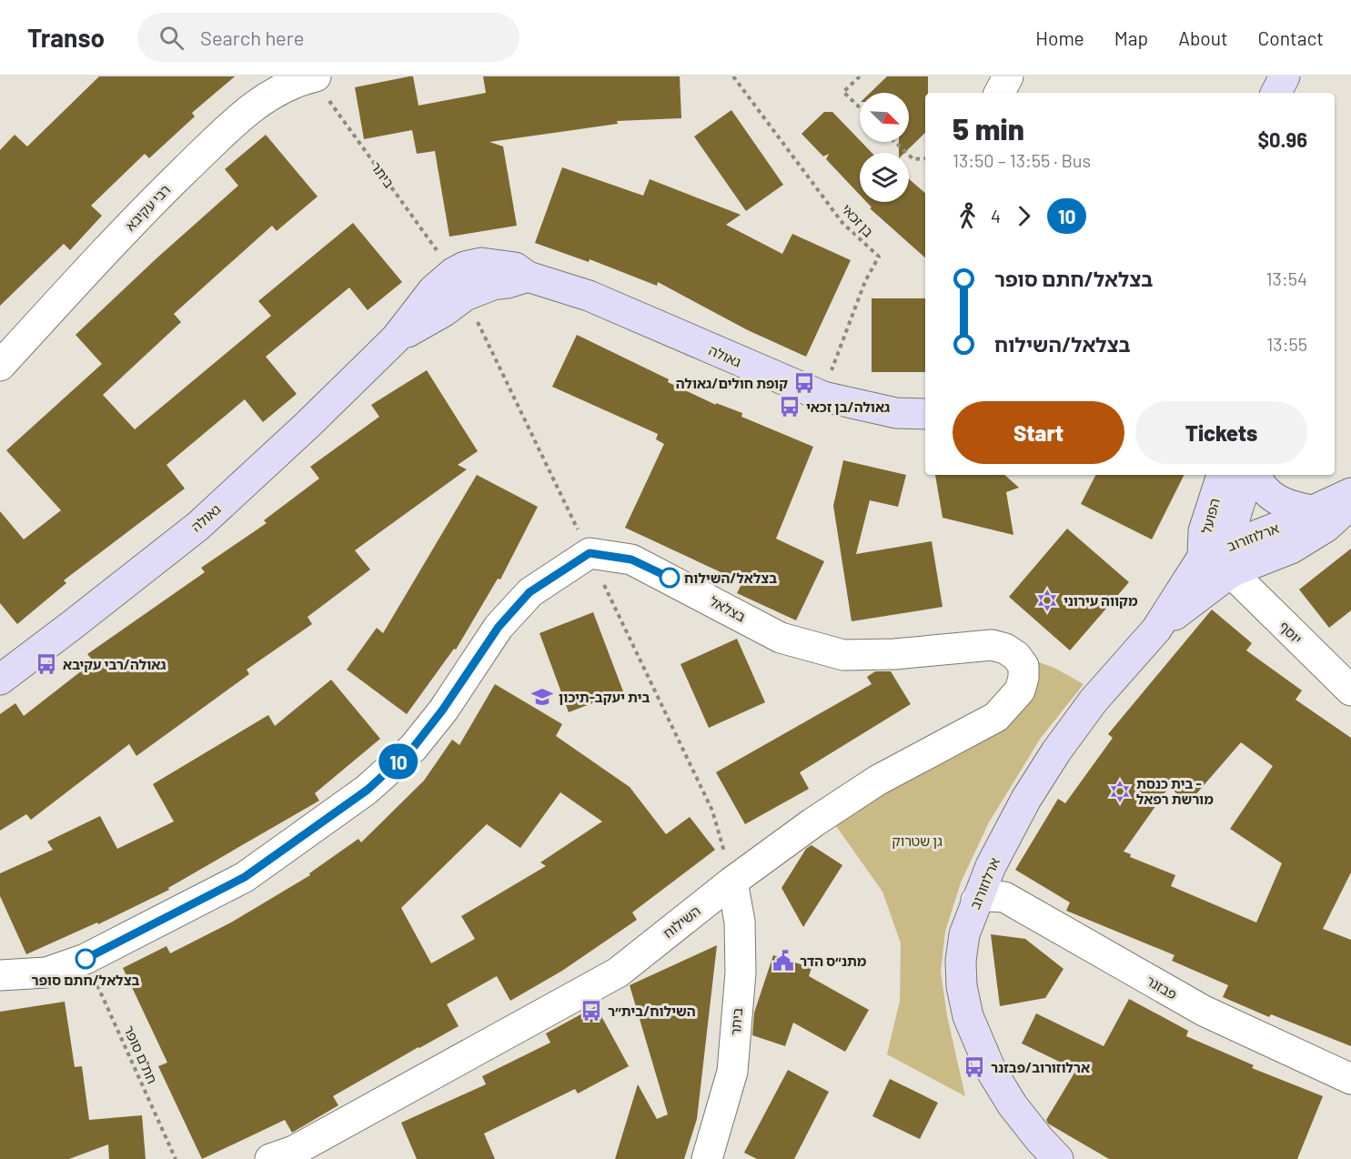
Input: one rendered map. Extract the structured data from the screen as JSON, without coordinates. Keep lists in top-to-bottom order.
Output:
{
  "streets": {
    "street": [
      "ביתר",
      "רבי עקיבא",
      "גאולה",
      "הפועל",
      "ארלוזורוב",
      "בצלאל",
      "יוסף",
      "השילוח",
      "פבזנר"
    ],
    "path": ["בן זכאי", "חת\"ם סופר"]
  },
  "crossings": [
    ["ביתר", "רבי עקיבא"],
    ["ביתר", "גאולה"],
    ["ביתר", "השילוח"],
    ["בן זכאי", "גאולה"],
    ["הפועל", "ארלוזורוב"],
    ["הפועל", "יוסף"],
    ["ארלוזורוב", "יוסף"],
    ["ארלוזורוב", "פבזנר"],
    ["בצלאל", "השילוח"],
    ["בצלאל", "חת\"ם סופר"]
  ],
  "parks": ["גן שטרוק"],
  "places": {
    "bus stop": [
      "קופת חולים/גאולה",
      "גאולה/בן זכאי",
      "גאולה/רבי עקיבא",
      "השילוח/בית״ר",
      "ארלוזורוב/פבזנר"
    ],
    "other": ["בצלאל/השילוח", "בצלאל/חתם סופר"],
    "synagogue": ["מקווה עירוני", "בית כנסת - מורשת רפאל"],
    "school or university": ["בית יעקב-תיכון"],
    "public building": ["מתנ״ס הדר"]
  },
  "lines": ["bus line 10"],
  "north": "bottom right",
  "page": {
    "header": "Transo",
    "search": "Search here",
    "nav": [
      "Home",
      "Map",
      "About",
      "Contact"
    ],
    "on_map": "10",
    "heading": ["5 min", "13:50 – 13:55 · Bus", "$0.96"],
    "legs": ["4", "10"],
    "list": [
      {
        "name": "בצלאל/חתם סופר",
        "value": "13:54"
      },
      {
        "name": "בצלאל/השילוח",
        "value": "13:55"
      }
    ],
    "buttons": ["Start", "Tickets"]
  }
}
